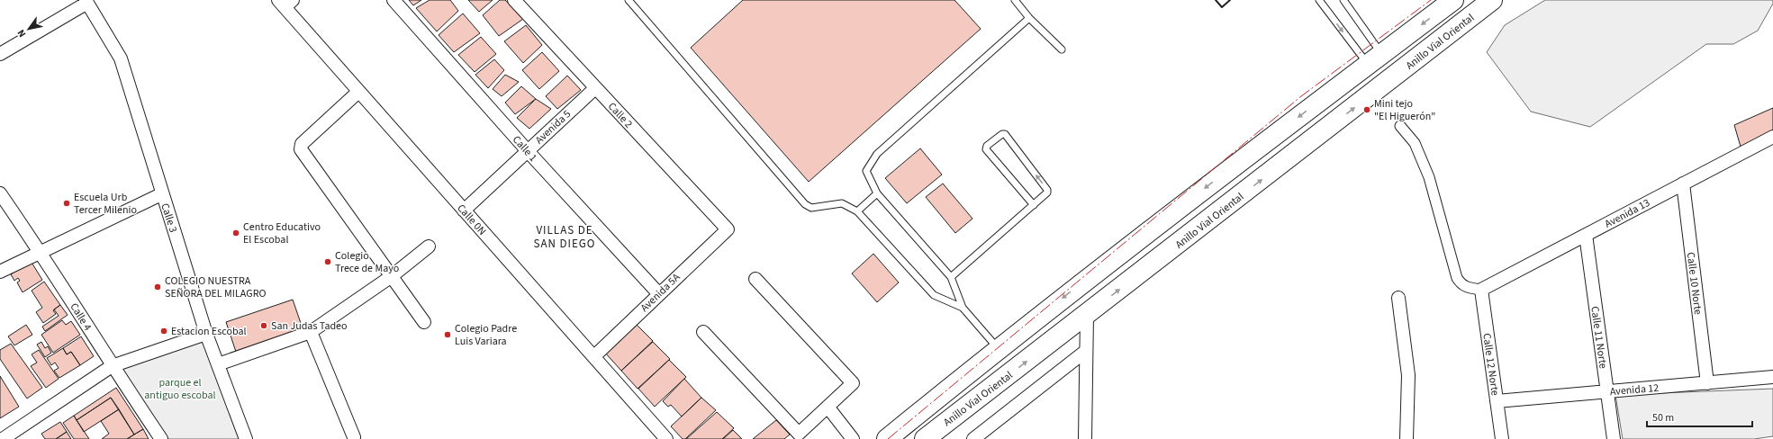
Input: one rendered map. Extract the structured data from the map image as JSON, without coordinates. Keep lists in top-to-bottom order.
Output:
{
  "streets": {
    "highway": ["Anillo Vial Oriental"],
    "street": [
      "Calle 2",
      "Avenida 5",
      "Calle 1",
      "Avenida 13",
      "Calle 3",
      "Calle 0N",
      "Calle 10 Norte",
      "Avenida 5A",
      "Calle 4",
      "Calle 11 Norte",
      "Calle 12 Norte",
      "Avenida 12"
    ]
  },
  "crossings": [
    ["Calle 2", "Avenida 5"],
    ["Calle 2", "Avenida 5A"],
    ["Avenida 5", "Calle 1"],
    ["Avenida 5", "Calle 0N"],
    ["Calle 1", "Avenida 5A"],
    ["Avenida 13", "Calle 10 Norte"],
    ["Avenida 13", "Calle 11 Norte"],
    ["Avenida 13", "Calle 12 Norte"],
    ["Calle 0N", "Avenida 5A"],
    ["Calle 10 Norte", "Avenida 12"],
    ["Calle 11 Norte", "Avenida 12"],
    ["Calle 12 Norte", "Avenida 12"]
  ],
  "districts": ["VILLAS DE SAN DIEGO"],
  "parks": ["parque el antiguo escobal"],
  "places": [
    "Mini tejo \"El Higuerón\"",
    "Escuela Urb Tercer Milenio",
    "Centro Educativo El Escobal",
    "Colegio Trece de Mayo",
    "COLEGIO NUESTRA SEÑORA DEL MILAGRO",
    "San Judas Tadeo",
    "Estacion Escobal",
    "Colegio Padre Luis Variara"
  ],
  "scale_bar": "50 m",
  "north": "bottom left"
}
